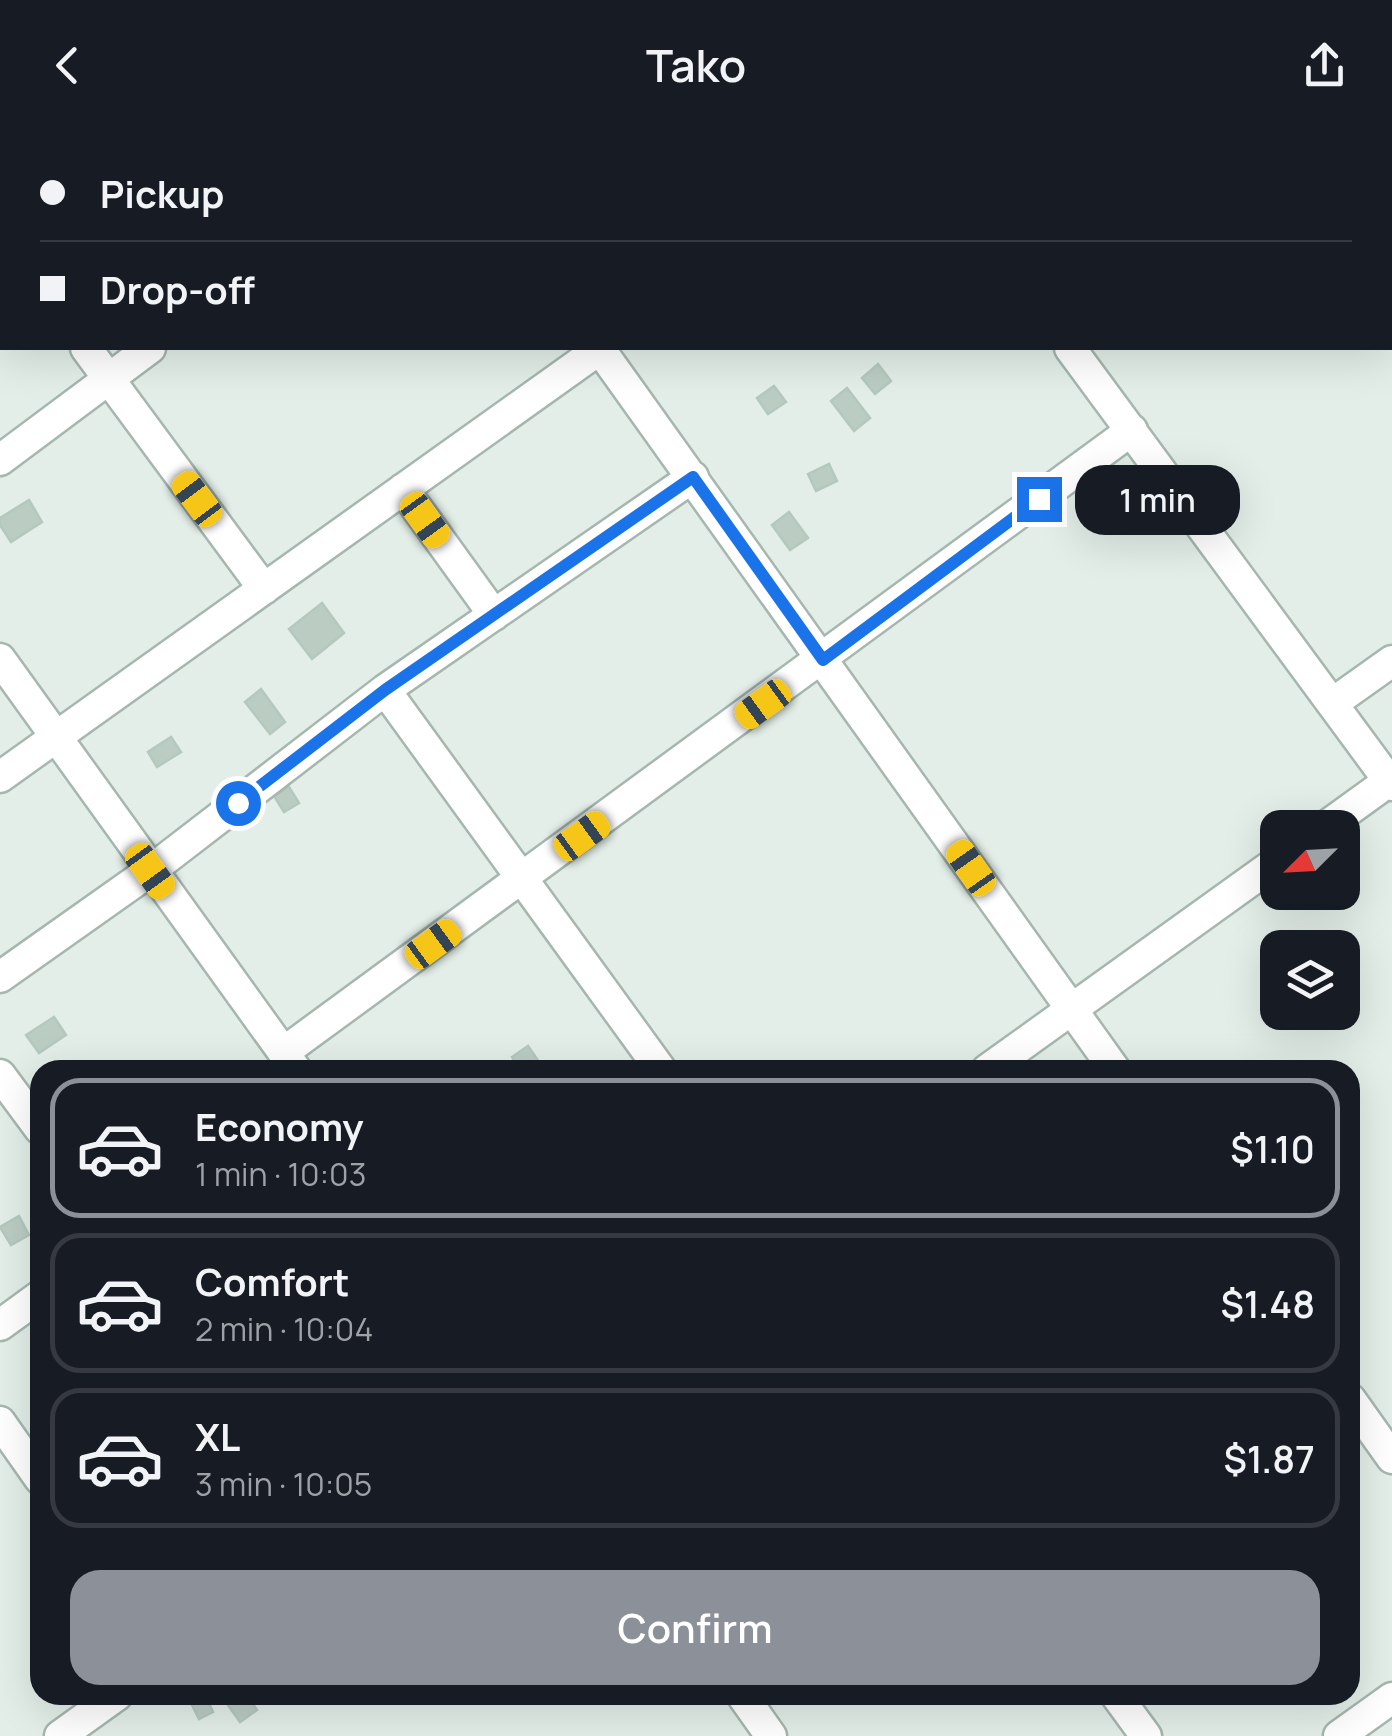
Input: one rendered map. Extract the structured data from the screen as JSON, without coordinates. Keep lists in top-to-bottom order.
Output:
{
  "north": "bottom left",
  "page": {
    "header": "Tako",
    "banner": ["Pickup", "Drop-off"],
    "bubble": "1 min",
    "list": [
      {
        "name": "Economy",
        "note": "1 min · 10:03",
        "value": "$1.10"
      },
      {
        "name": "Comfort",
        "note": "2 min · 10:04",
        "value": "$1.48"
      },
      {
        "name": "XL",
        "note": "3 min · 10:05",
        "value": "$1.87"
      }
    ],
    "buttons": "Confirm"
  }
}
